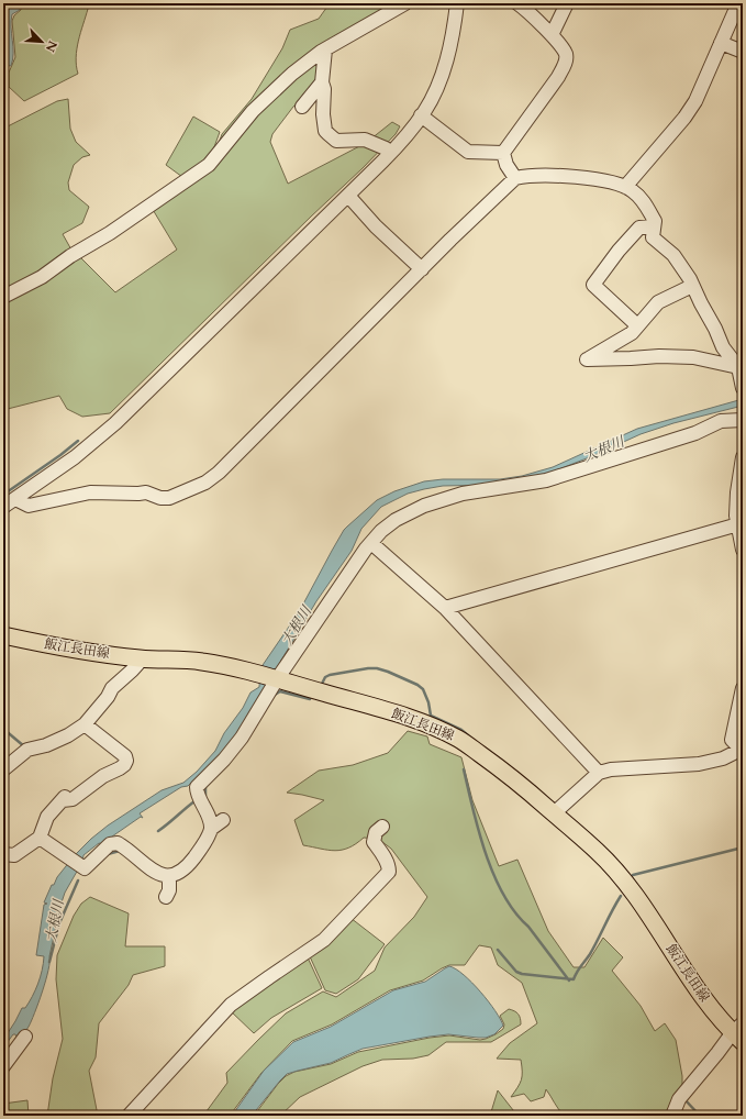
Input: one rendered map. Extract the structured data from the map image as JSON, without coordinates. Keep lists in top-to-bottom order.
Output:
{
  "streets": {
    "main road": ["飯江長田線"]
  },
  "water": ["大根川"],
  "north": "bottom right"
}
